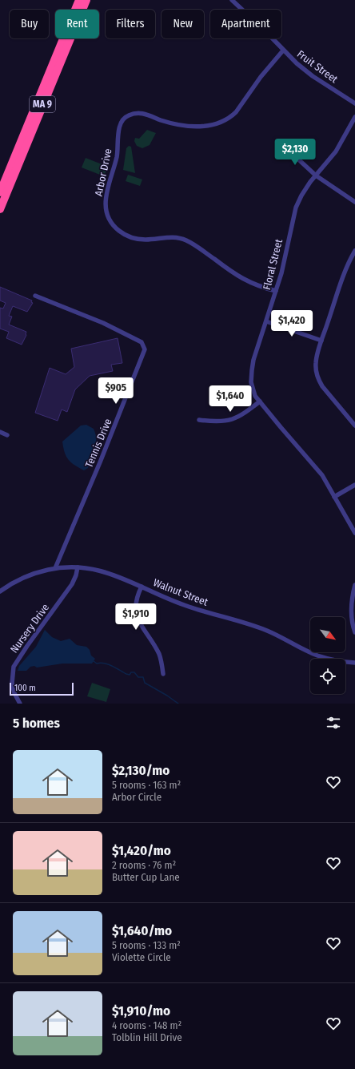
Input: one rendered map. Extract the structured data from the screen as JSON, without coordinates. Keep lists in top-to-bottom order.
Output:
{
  "streets": {
    "highway": ["MA 9"],
    "street": [
      "Fruit Street",
      "Arbor Drive",
      "Floral Street",
      "Tennis Drive",
      "Walnut Street",
      "Nursery Drive"
    ]
  },
  "crossings": [
    ["Fruit Street", "Arbor Drive"],
    ["Arbor Drive", "Floral Street"],
    ["Tennis Drive", "Walnut Street"],
    ["Walnut Street", "Nursery Drive"]
  ],
  "scale_bar": "100 m",
  "north": "bottom right",
  "page": {
    "chip": [
      "Buy",
      "Rent",
      "Filters",
      "New",
      "Apartment"
    ],
    "price": [
      "$2,130",
      "$1,420",
      "$905",
      "$1,640",
      "$1,910"
    ],
    "scale": "100 m",
    "heading": "5 homes",
    "list": [
      {
        "name": "$2,130/mo",
        "note": "5 rooms · 163 m² · Arbor Circle"
      },
      {
        "name": "$1,420/mo",
        "note": "2 rooms · 76 m² · Butter Cup Lane"
      },
      {
        "name": "$1,640/mo",
        "note": "5 rooms · 133 m² · Violette Circle"
      },
      {
        "name": "$1,910/mo",
        "note": "4 rooms · 148 m² · Tolblin Hill Drive"
      }
    ]
  }
}
